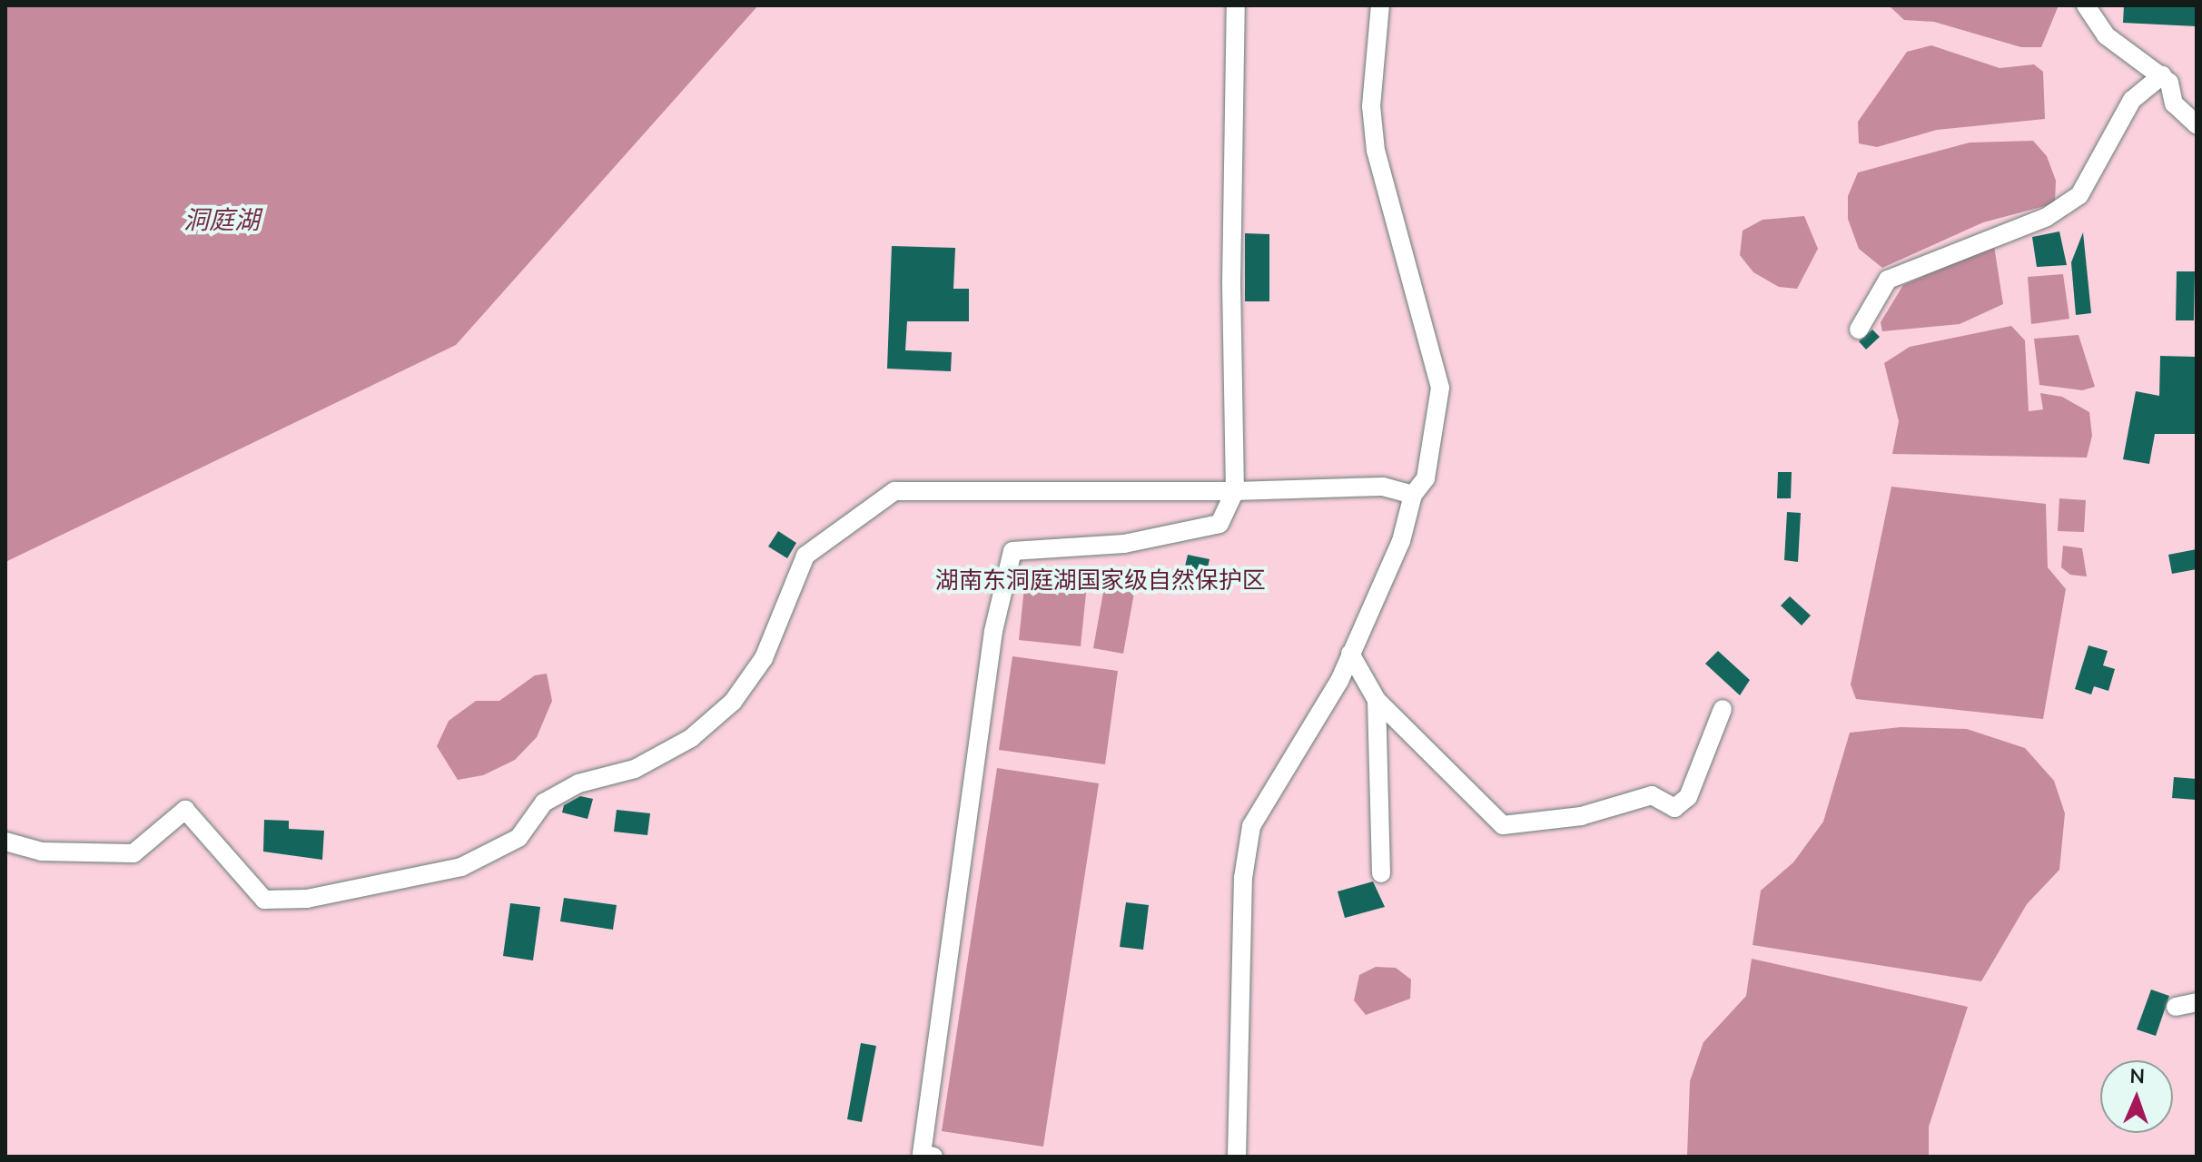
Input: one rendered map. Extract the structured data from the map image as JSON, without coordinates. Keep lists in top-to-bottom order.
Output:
{
  "water": ["洞庭湖"],
  "parks": ["湖南东洞庭湖国家级自然保护区"],
  "north": "top"
}
